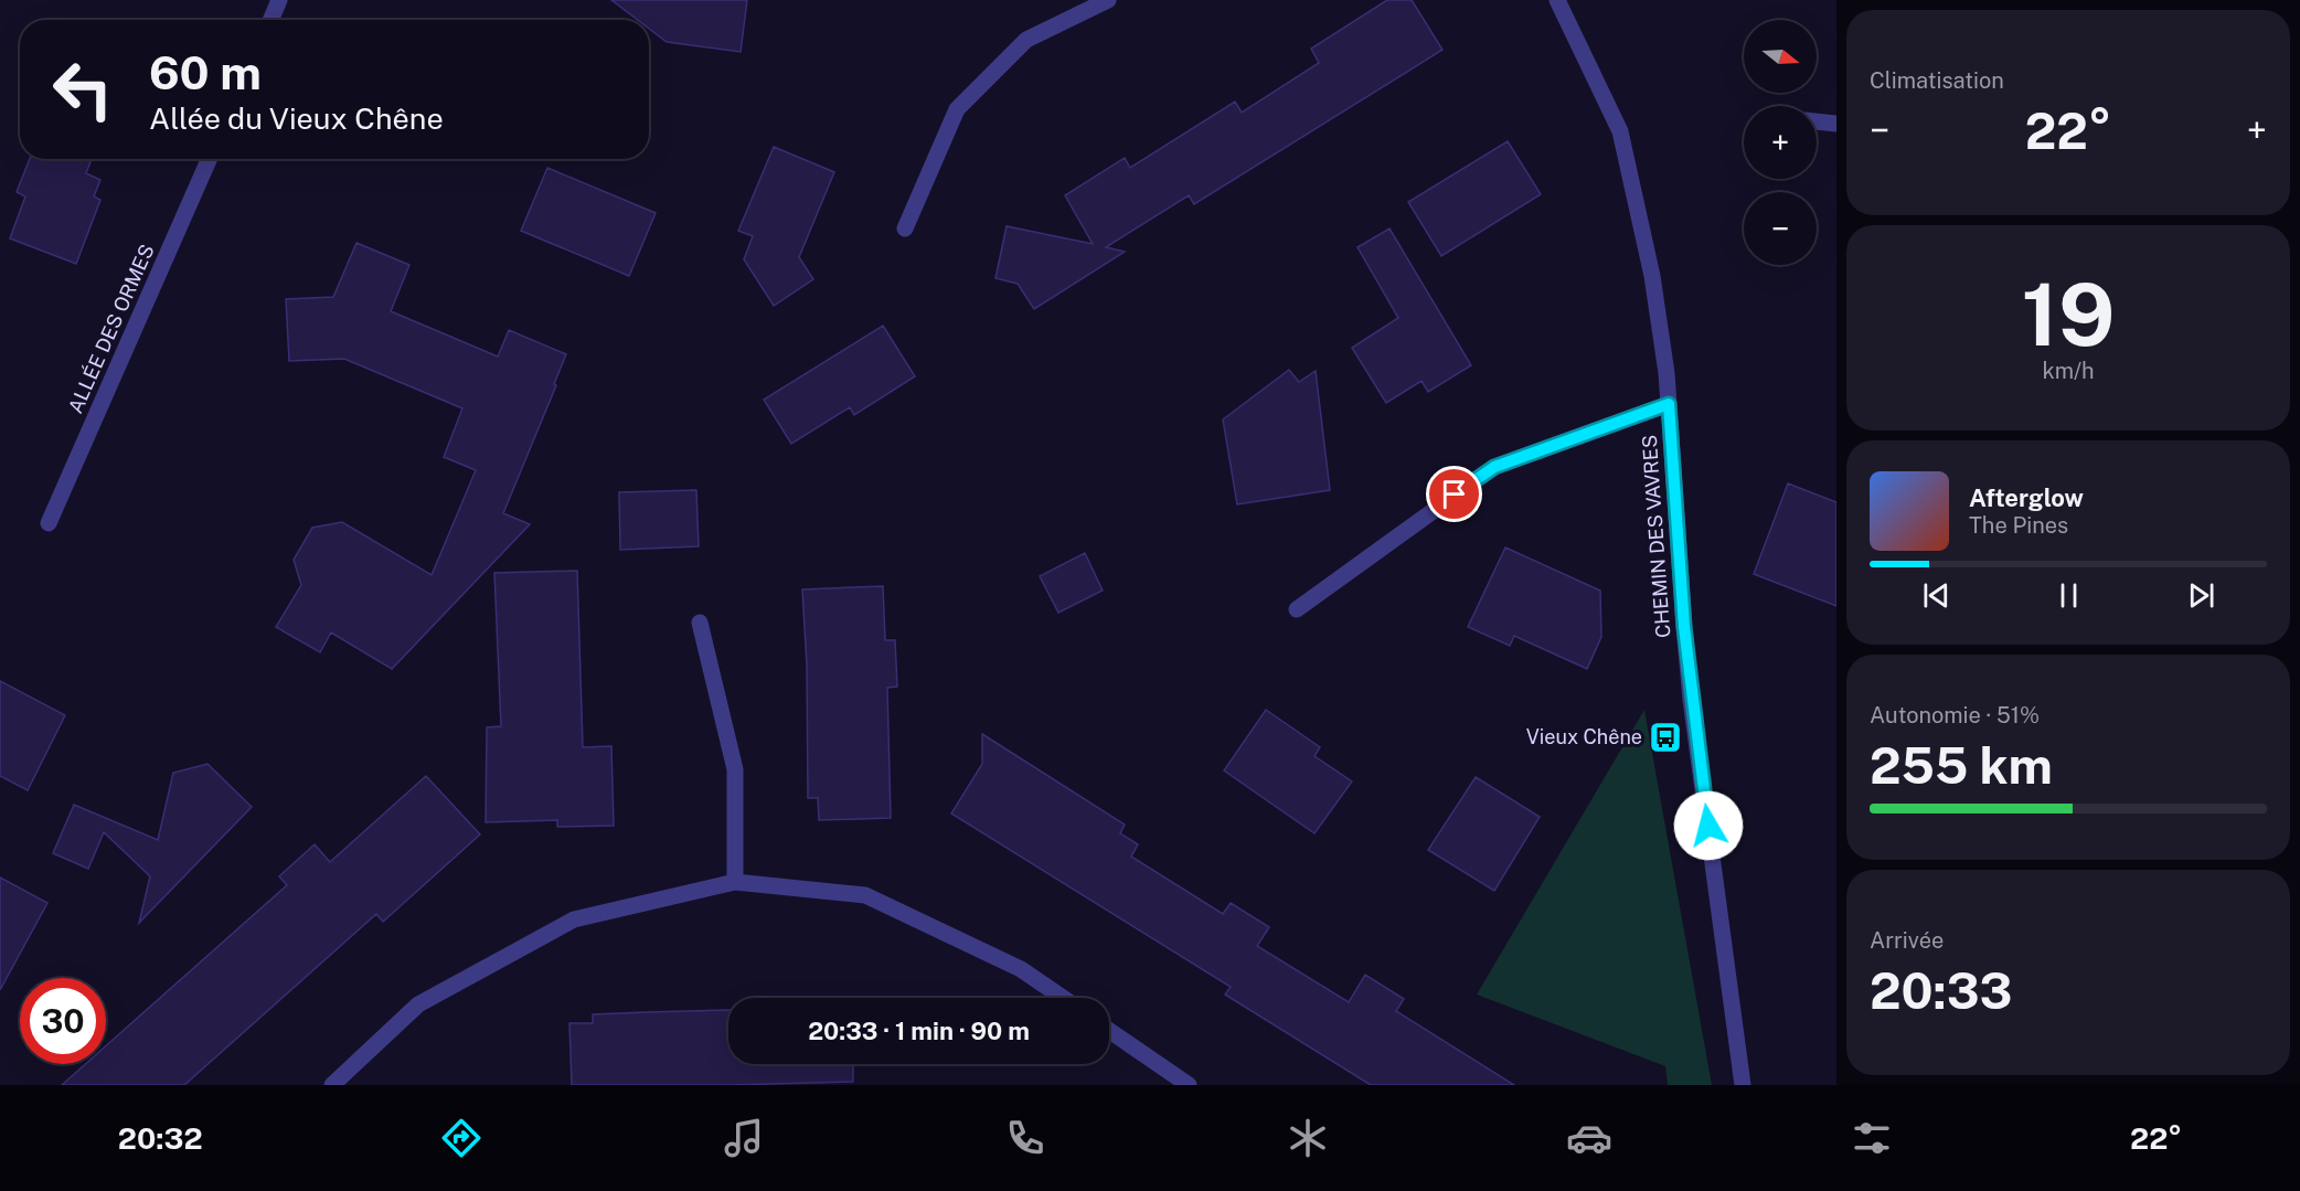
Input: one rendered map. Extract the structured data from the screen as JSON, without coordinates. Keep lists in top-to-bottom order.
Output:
{
  "streets": {
    "street": ["ALLÉE DES ORMES", "CHEMIN DES VAVRES"]
  },
  "places": {
    "bus stop": ["Vieux Chêne"]
  },
  "north": "right",
  "page": {
    "tile": [
      "Climatisation",
      ["19", "km/h"],
      ["Autonomie · 51%", "255 km"],
      ["Arrivée", "20:33"]
    ],
    "map_buttons": ["+", "−"],
    "turn": ["60 m", "Allée du Vieux Chêne"],
    "heat": ["−", "22°", "+"],
    "song": ["Afterglow", "The Pines"],
    "limit": "30",
    "trip": "20:33 · 1 min · 90 m",
    "tabs": ["20:32", "22°"]
  }
}
